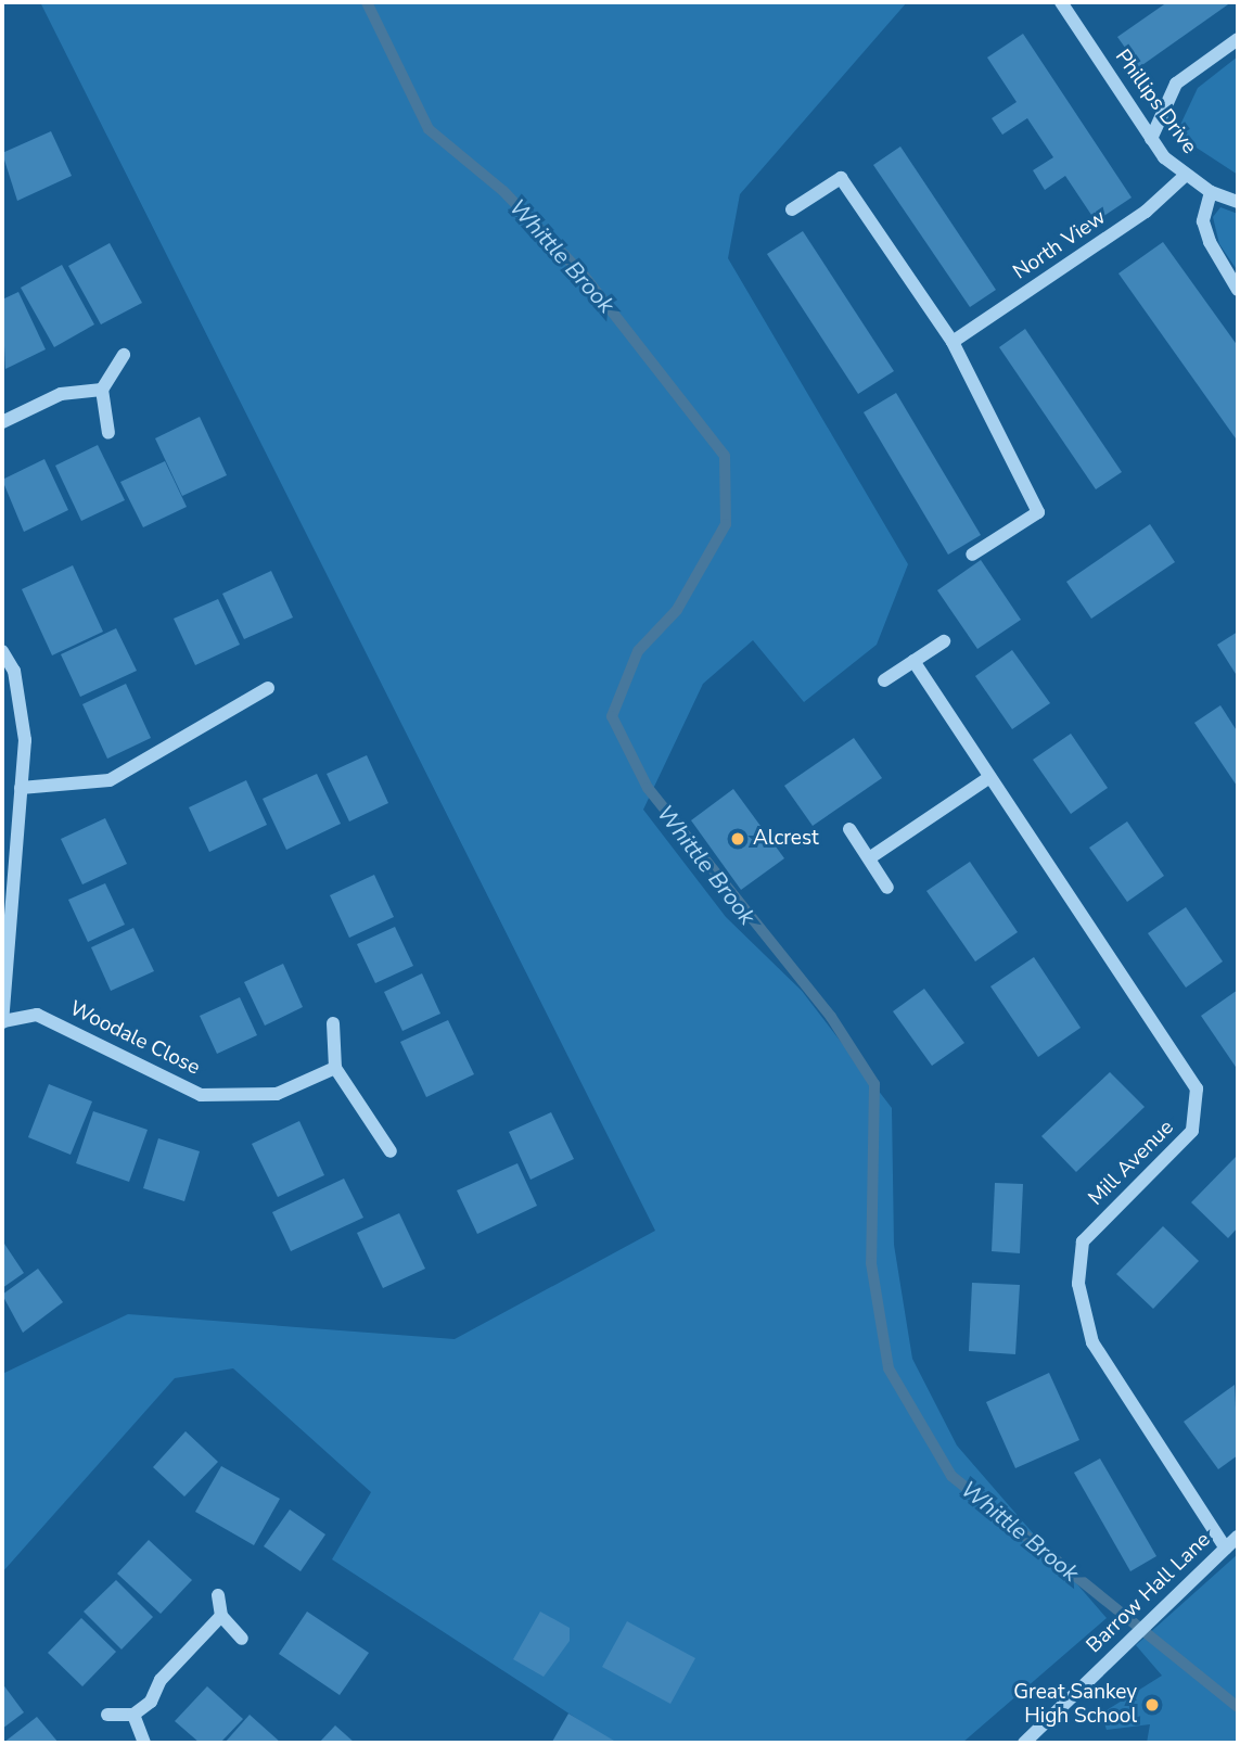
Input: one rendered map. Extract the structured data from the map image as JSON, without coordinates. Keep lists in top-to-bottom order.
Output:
{
  "streets": {
    "street": [
      "Phillips Drive",
      "North View",
      "Woodale Close",
      "Mill Avenue",
      "Barrow Hall Lane"
    ]
  },
  "crossings": [
    ["Phillips Drive", "North View"],
    ["Mill Avenue", "Barrow Hall Lane"]
  ],
  "water": ["Whittle Brook"],
  "places": ["Alcrest", "Great Sankey High School"]
}
